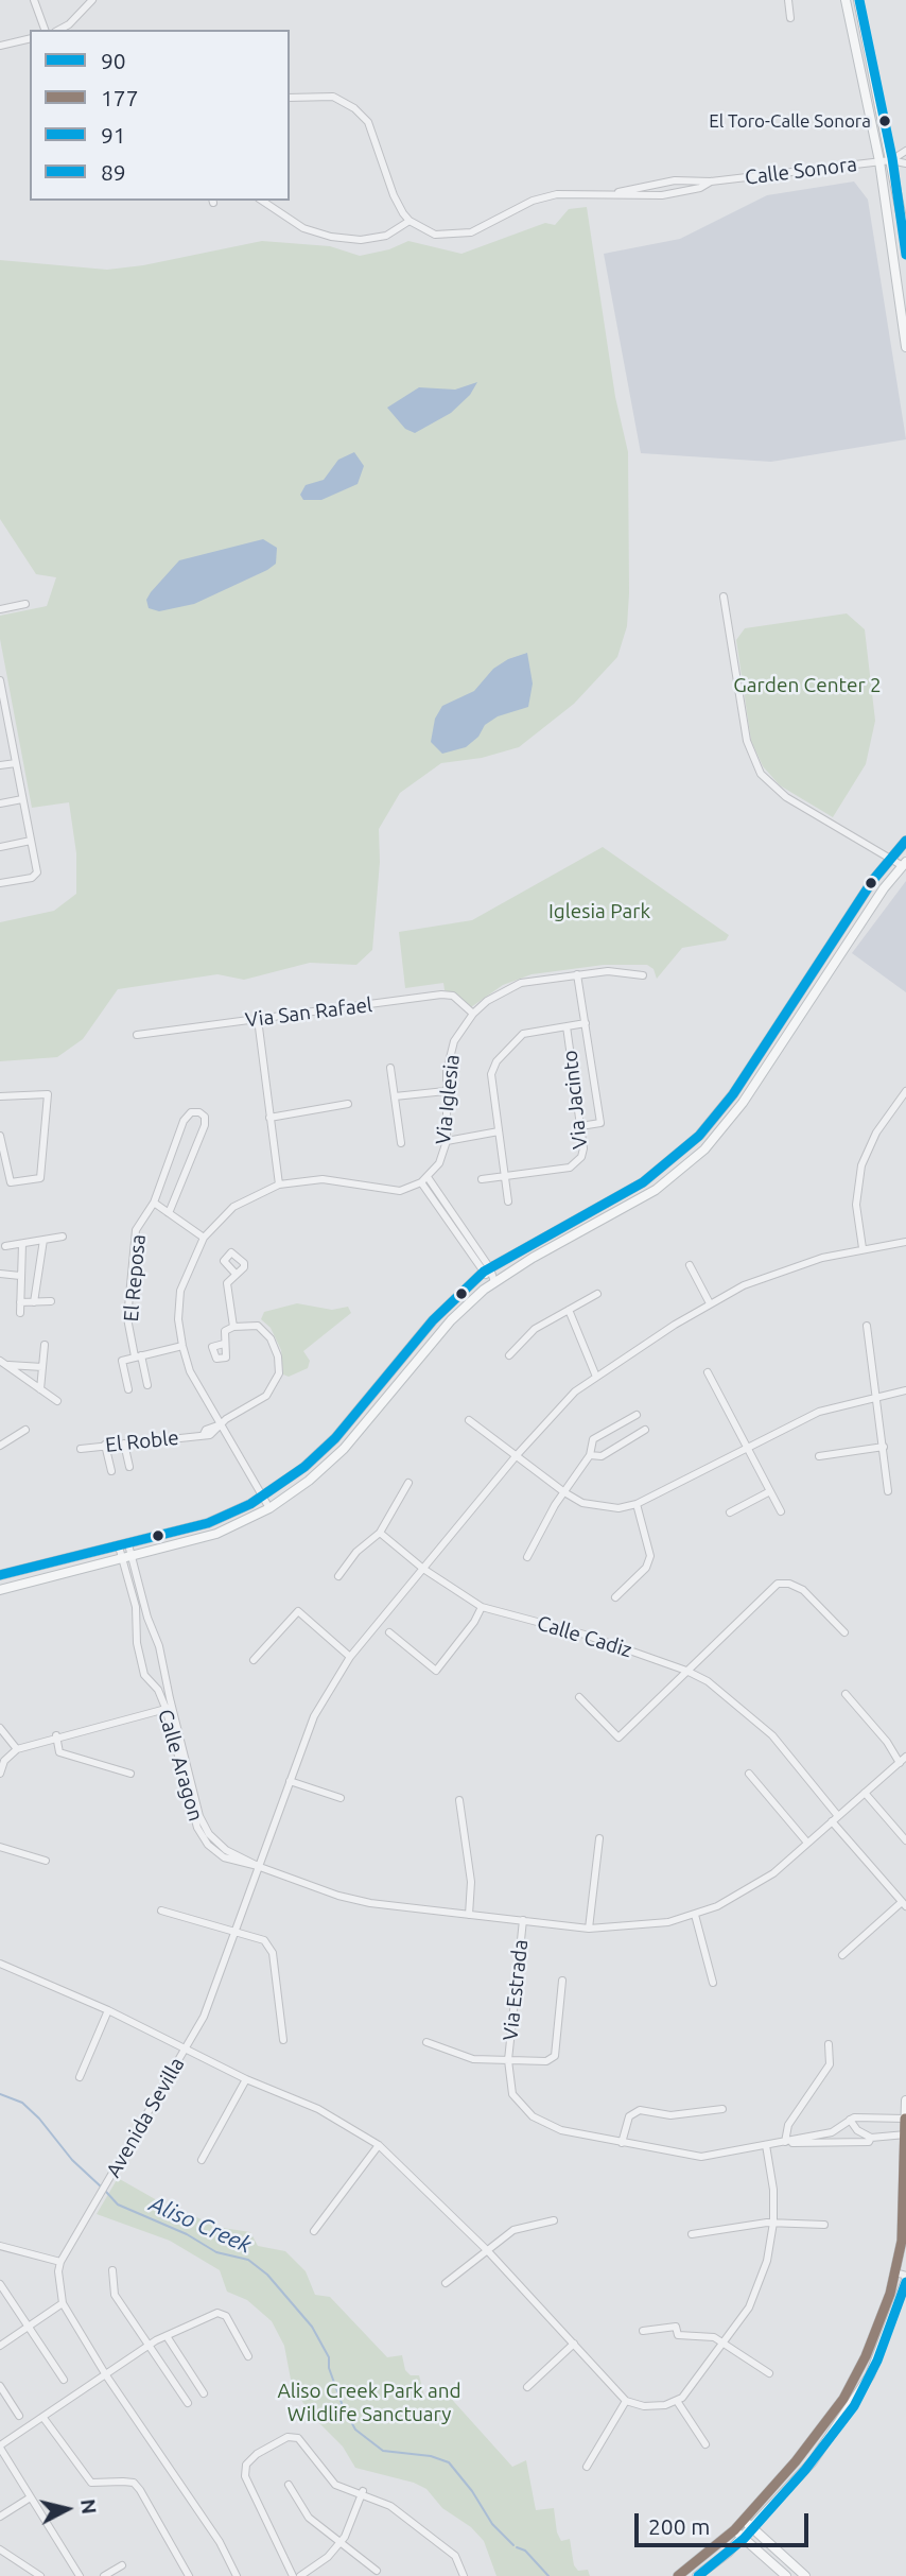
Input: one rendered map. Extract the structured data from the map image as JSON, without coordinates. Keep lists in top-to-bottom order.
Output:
{
  "streets": {
    "street": [
      "Calle Sonora",
      "Via San Rafael",
      "Via Iglesia",
      "Via Jacinto",
      "El Reposa",
      "El Roble",
      "Calle Cadiz",
      "Calle Aragon",
      "Via Estrada",
      "Avenida Sevilla"
    ]
  },
  "crossings": [
    ["Via San Rafael", "Via Iglesia"],
    ["Via Iglesia", "El Roble"],
    ["Calle Cadiz", "Calle Aragon"],
    ["Calle Cadiz", "Avenida Sevilla"],
    ["Calle Aragon", "Via Estrada"],
    ["Calle Aragon", "Avenida Sevilla"]
  ],
  "water": ["Aliso Creek"],
  "parks": ["Garden Center 2", "Iglesia Park", "Aliso Creek Park and Wildlife Sanctuary"],
  "places": ["El Toro-Calle Sonora"],
  "lines": [
    "transit line 89",
    "transit line 90",
    "transit line 177",
    "transit line 91"
  ],
  "legend": [
    "90",
    "177",
    "91",
    "89"
  ],
  "scale_bar": "200 m",
  "north": "right"
}
